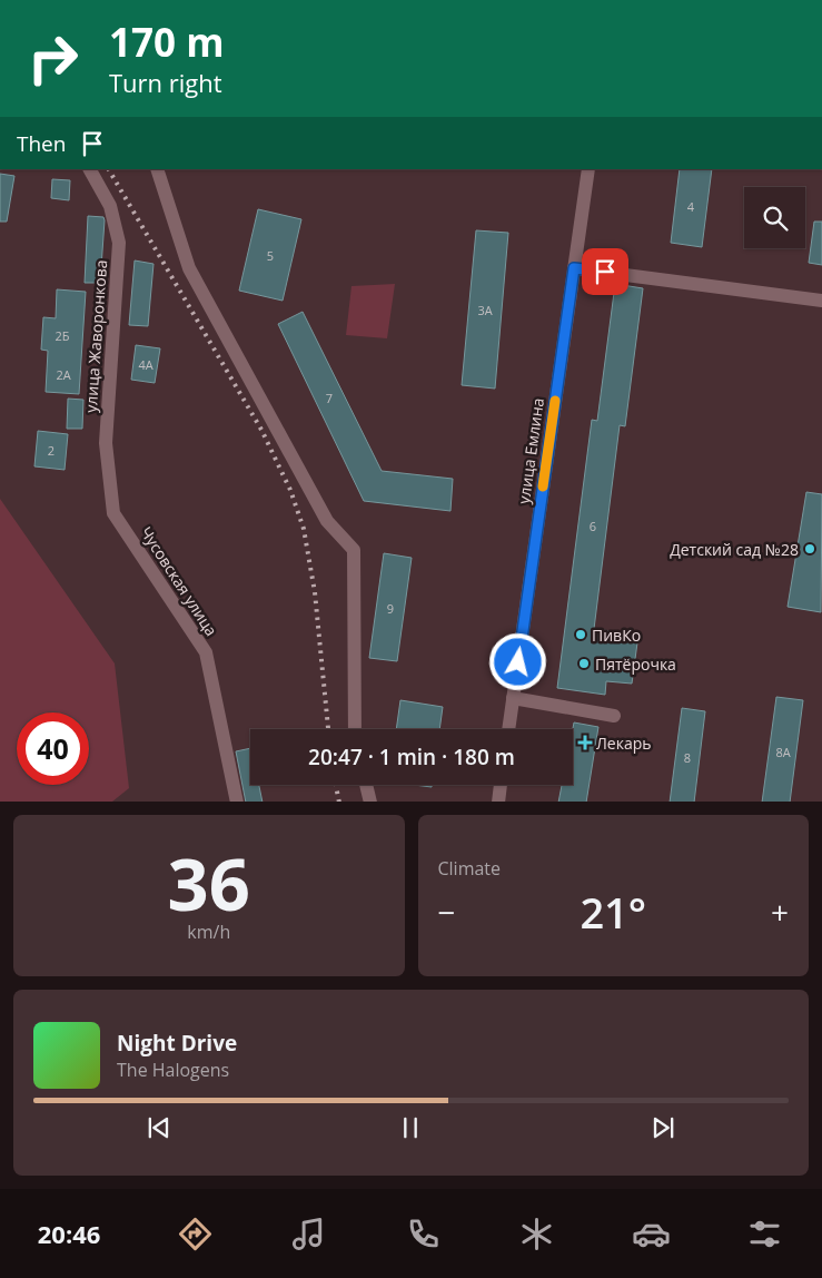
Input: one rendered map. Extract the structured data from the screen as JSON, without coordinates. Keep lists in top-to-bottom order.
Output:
{
  "streets": {
    "street": ["улица Жаворонкова", "улица Емлина", "Чусовская улица"]
  },
  "crossings": [
    ["улица Жаворонкова", "Чусовская улица"]
  ],
  "places": {
    "other": ["Детский сад №28", "ПивКо", "Пятёрочка"],
    "health": ["Лекарь"]
  },
  "house_numbers": [
    "4",
    "5",
    "3А",
    "2Б",
    "4А",
    "2А",
    "7",
    "2",
    "6",
    "9",
    "8А",
    "8"
  ],
  "page": {
    "turn": ["170 m", "Turn right"],
    "then": "Then",
    "limit": "40",
    "trip": "20:47 · 1 min · 180 m",
    "tile": [
      ["36", "km/h"],
      "Climate"
    ],
    "heat": ["−", "21°", "+"],
    "song": ["Night Drive", "The Halogens"],
    "tabs": "20:46"
  }
}
